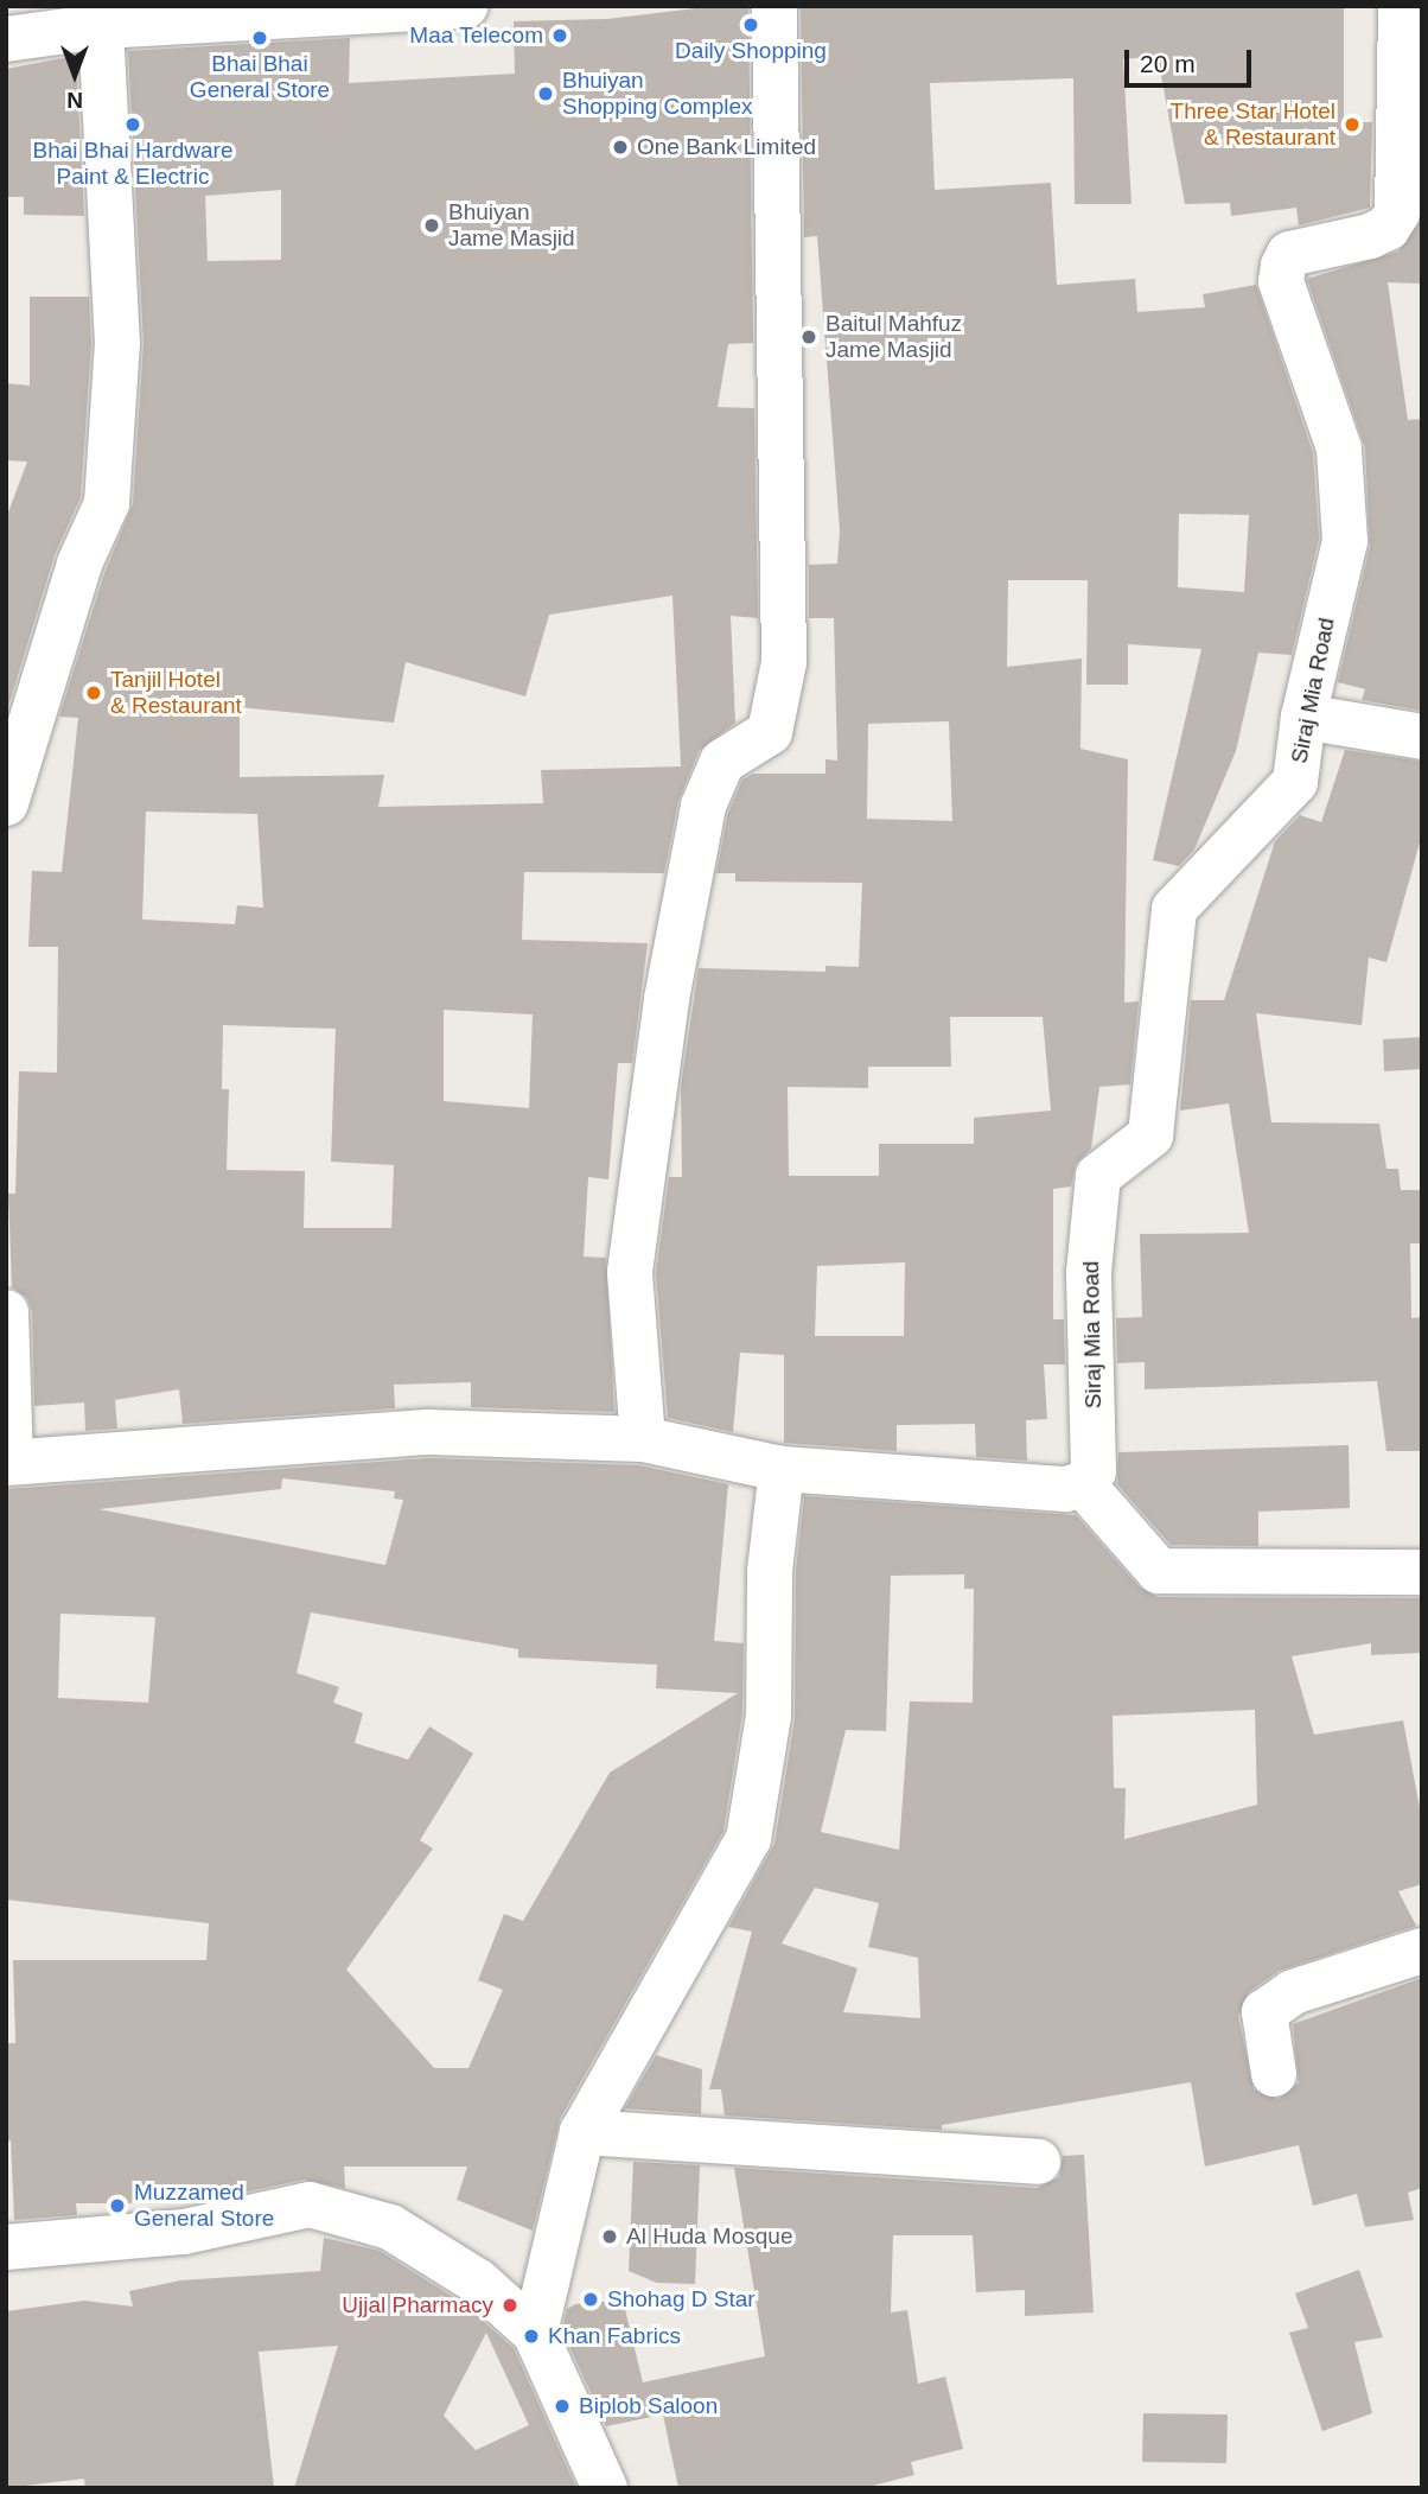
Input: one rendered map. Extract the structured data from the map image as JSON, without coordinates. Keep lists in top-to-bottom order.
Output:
{
  "streets": {
    "street": ["Siraj Mia Road"]
  },
  "places": [
    "Daily Shopping",
    "Maa Telecom",
    "Bhai Bhai General Store",
    "Bhuiyan Shopping Complex",
    "Bhai Bhai Hardware Paint & Electric",
    "Three Star Hotel & Restaurant",
    "One Bank Limited",
    "Bhuiyan Jame Masjid",
    "Baitul Mahfuz Jame Masjid",
    "Tanjil Hotel & Restaurant",
    "Muzzamed General Store",
    "Al Huda Mosque",
    "Shohag D Star",
    "Ujjal Pharmacy",
    "Khan Fabrics",
    "Biplob Saloon"
  ],
  "scale_bar": "20 m",
  "north": "bottom"
}
